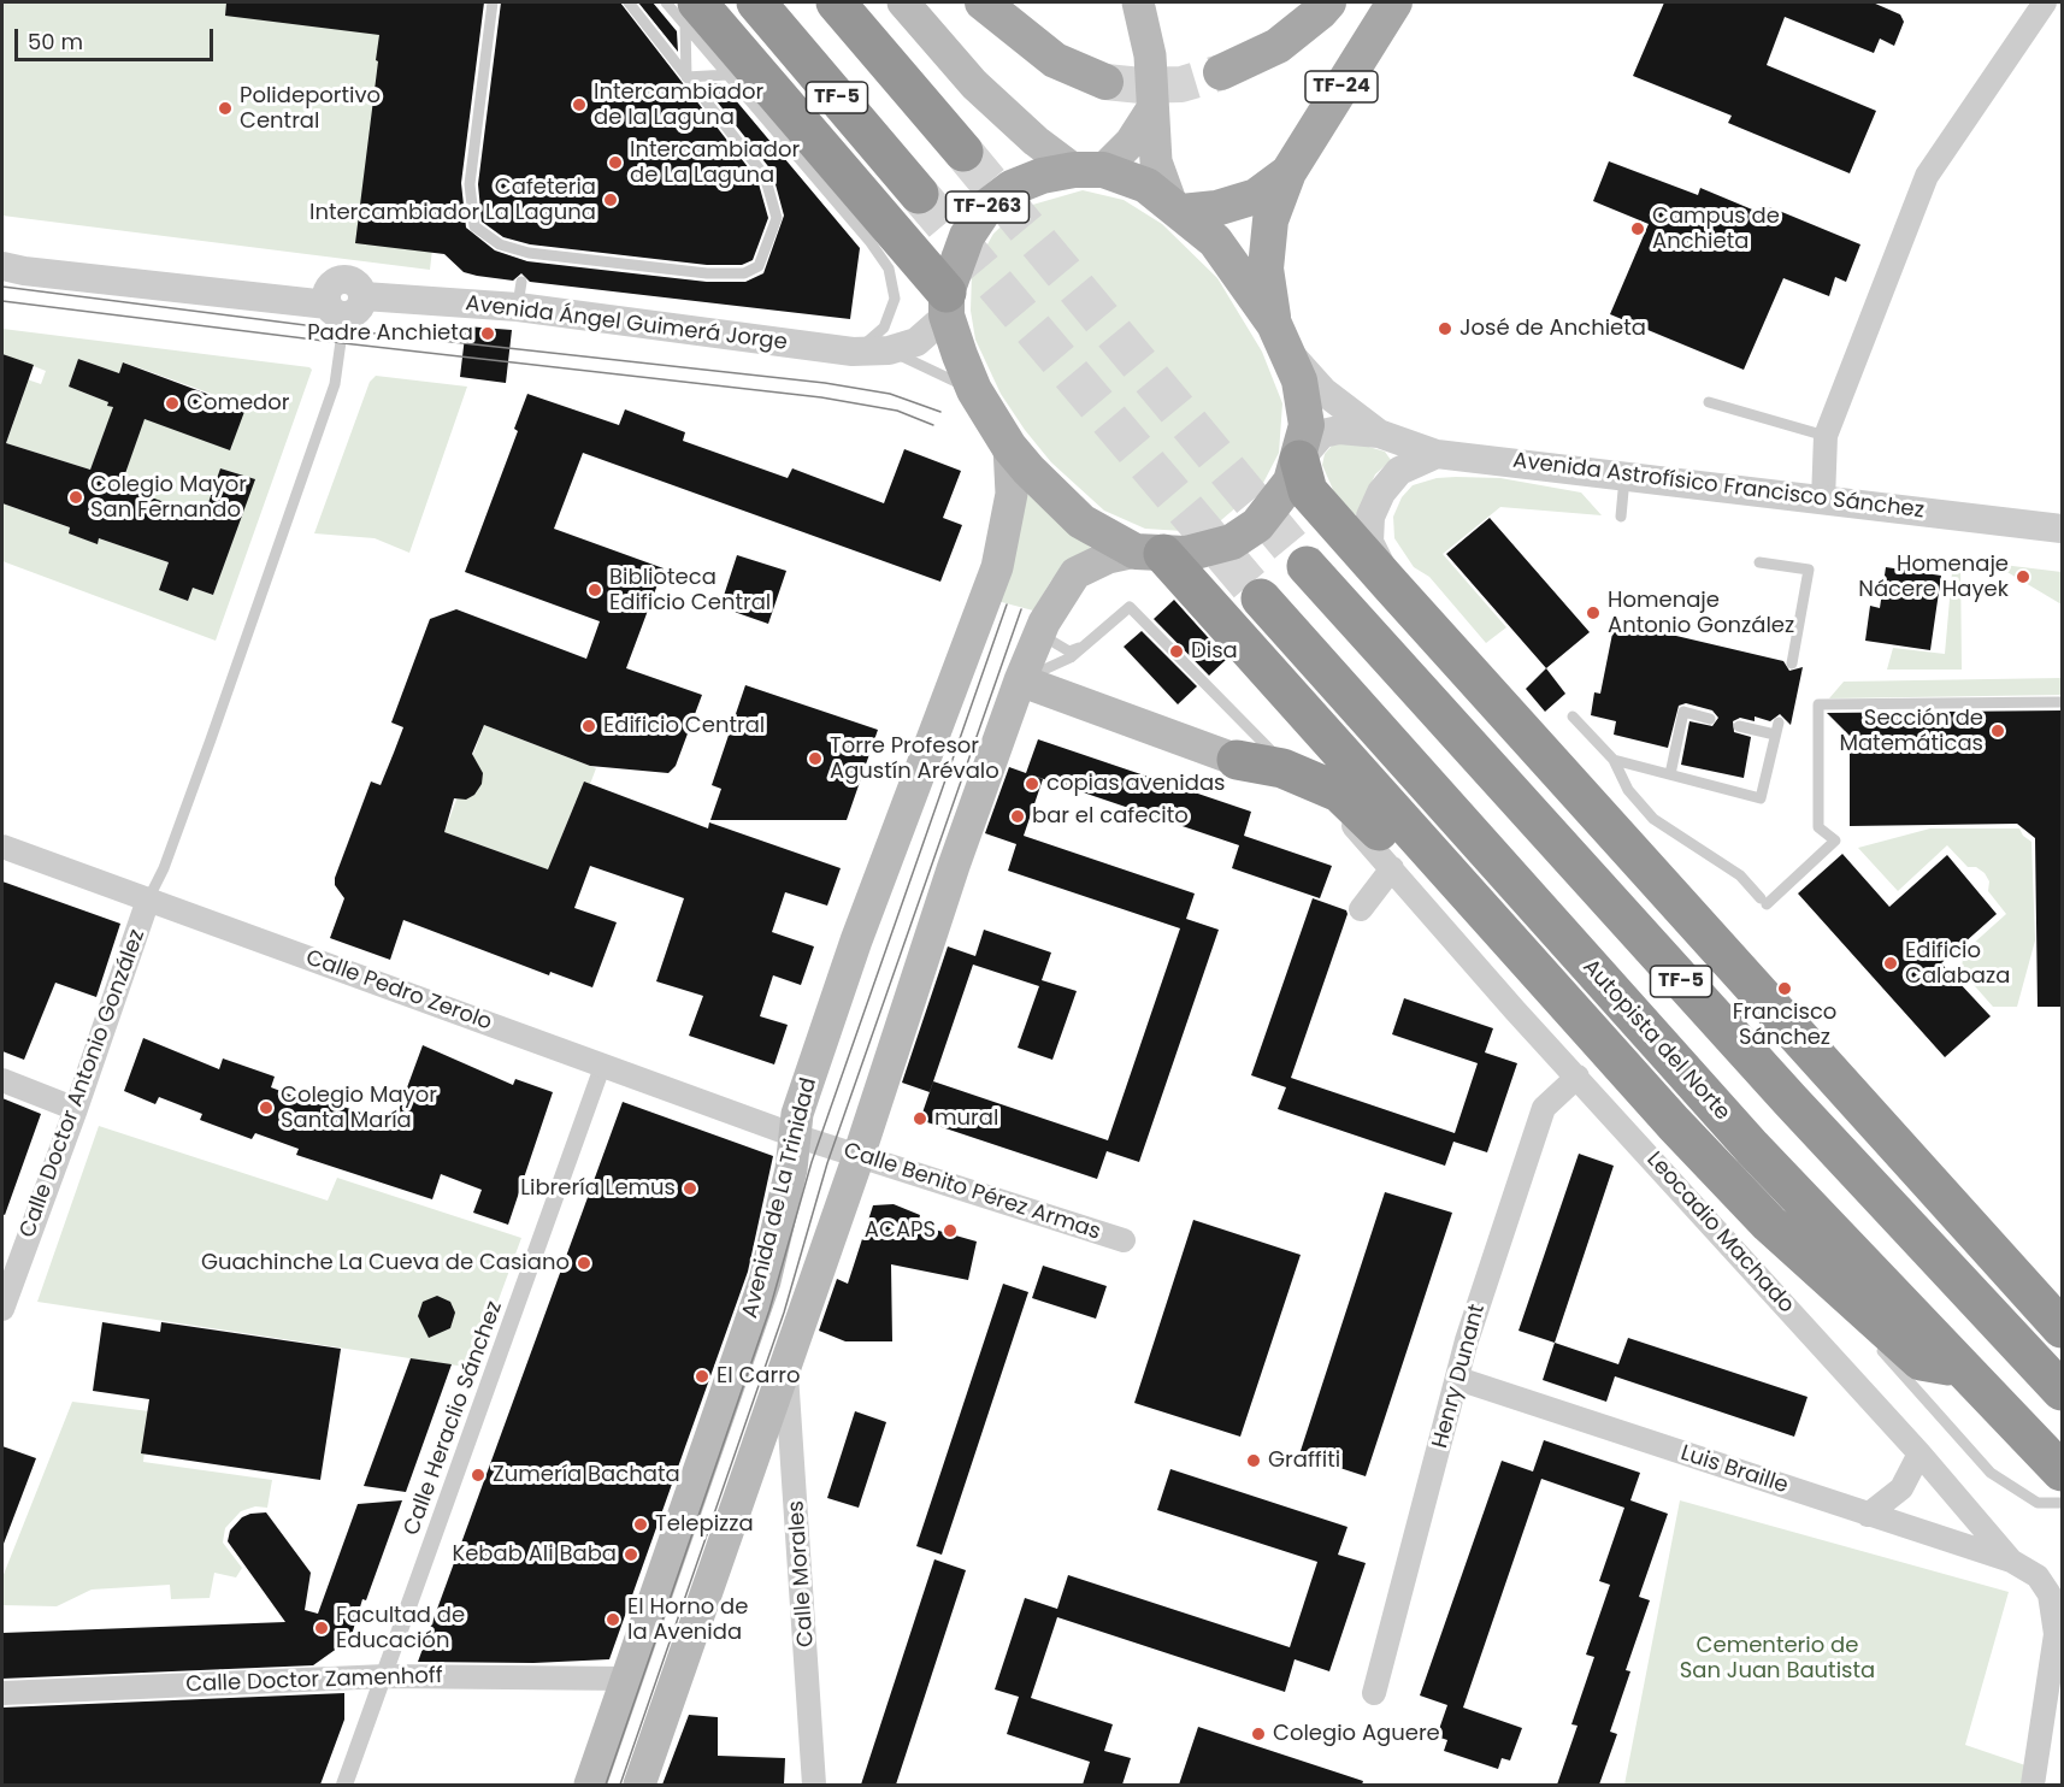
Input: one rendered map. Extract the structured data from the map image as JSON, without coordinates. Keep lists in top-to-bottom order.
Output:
{
  "streets": {
    "highway": ["TF-5", "Autopista del Norte"],
    "main road": ["TF-24", "TF-263", "Avenida de La Trinidad"],
    "street": [
      "Avenida Ángel Guimerá Jorge",
      "Avenida Astrofísico Francisco Sánchez",
      "Calle Pedro Zerolo",
      "Calle Doctor Antonio González",
      "Calle Benito Pérez Armas",
      "Leocadio Machado",
      "Henry Dunant",
      "Calle Heraclio Sánchez",
      "Luis Braille",
      "Calle Morales",
      "Calle Doctor Zamenhoff"
    ]
  },
  "crossings": [
    ["TF-24", "Avenida Astrofísico Francisco Sánchez"],
    ["TF-263", "Avenida Ángel Guimerá Jorge"],
    ["Calle Pedro Zerolo", "Calle Doctor Antonio González"],
    ["Calle Pedro Zerolo", "Calle Benito Pérez Armas"],
    ["Calle Pedro Zerolo", "Avenida de La Trinidad"],
    ["Calle Pedro Zerolo", "Calle Heraclio Sánchez"],
    ["Calle Benito Pérez Armas", "Avenida de La Trinidad"],
    ["Avenida de La Trinidad", "Calle Doctor Zamenhoff"],
    ["Leocadio Machado", "Henry Dunant"],
    ["Leocadio Machado", "Luis Braille"],
    ["Henry Dunant", "Luis Braille"],
    ["Calle Heraclio Sánchez", "Calle Doctor Zamenhoff"]
  ],
  "parks": ["Cementerio de San Juan Bautista"],
  "places": [
    "Intercambiador de la Laguna",
    "Polideportivo Central",
    "Intercambiador de La Laguna",
    "Cafeteria Intercambiador La Laguna",
    "Campus de Anchieta",
    "José de Anchieta",
    "Padre Anchieta",
    "Comedor",
    "Colegio Mayor San Fernando",
    "Homenaje Nácere Hayek",
    "Biblioteca Edificio Central",
    "Homenaje Antonio González",
    "Disa",
    "Edificio Central",
    "Sección de Matemáticas",
    "Torre Profesor Agustín Arévalo",
    "copias avenidas",
    "bar el cafecito",
    "Edificio Calabaza",
    "Francisco Sánchez",
    "Colegio Mayor Santa María",
    "mural",
    "Librería Lemus",
    "ACAPS",
    "Guachinche La Cueva de Casiano",
    "El Carro",
    "Graffiti",
    "Zumería Bachata",
    "Telepizza",
    "Kebab Ali Baba",
    "El Horno de la Avenida",
    "Facultad de Educación",
    "Colegio Aguere"
  ],
  "scale_bar": "50 m"
}
